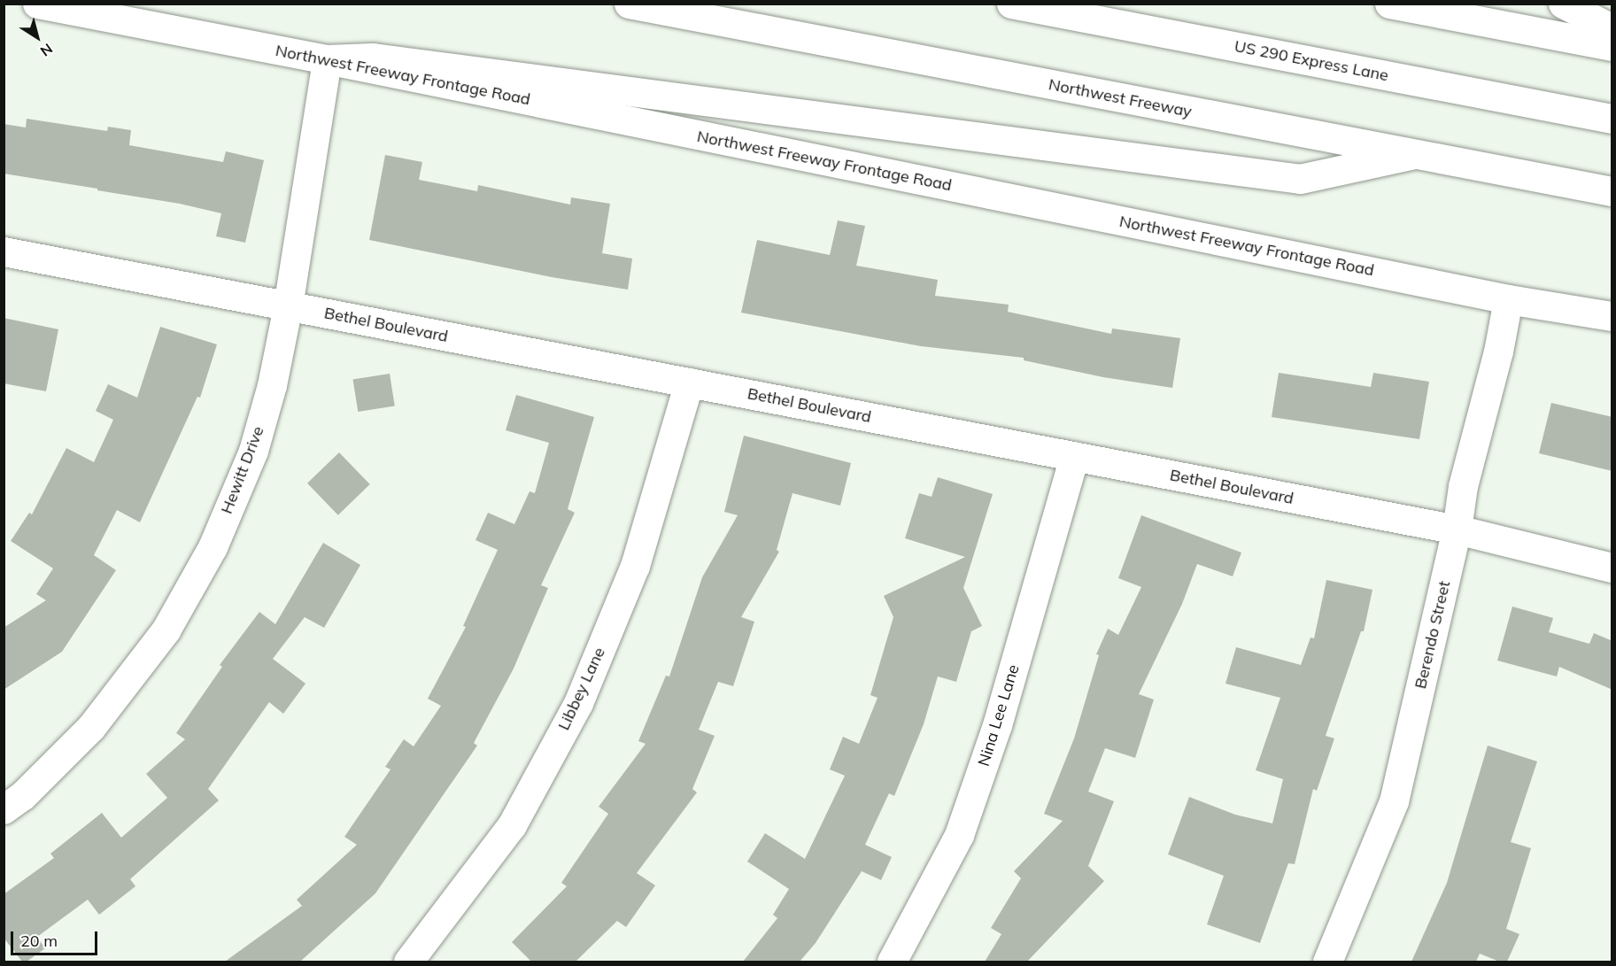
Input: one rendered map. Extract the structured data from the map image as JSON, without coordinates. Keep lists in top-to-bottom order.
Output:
{
  "streets": {
    "main road": [
      "US 290 Express Lane",
      "Northwest Freeway Frontage Road",
      "Northwest Freeway",
      "Bethel Boulevard",
      "Hewitt Drive",
      "Berendo Street",
      "Libbey Lane",
      "Nina Lee Lane"
    ]
  },
  "crossings": [
    ["Northwest Freeway Frontage Road", "Hewitt Drive"],
    ["Northwest Freeway Frontage Road", "Berendo Street"],
    ["Bethel Boulevard", "Hewitt Drive"],
    ["Bethel Boulevard", "Berendo Street"],
    ["Bethel Boulevard", "Libbey Lane"],
    ["Bethel Boulevard", "Nina Lee Lane"]
  ],
  "scale_bar": "20 m",
  "north": "bottom right"
}
